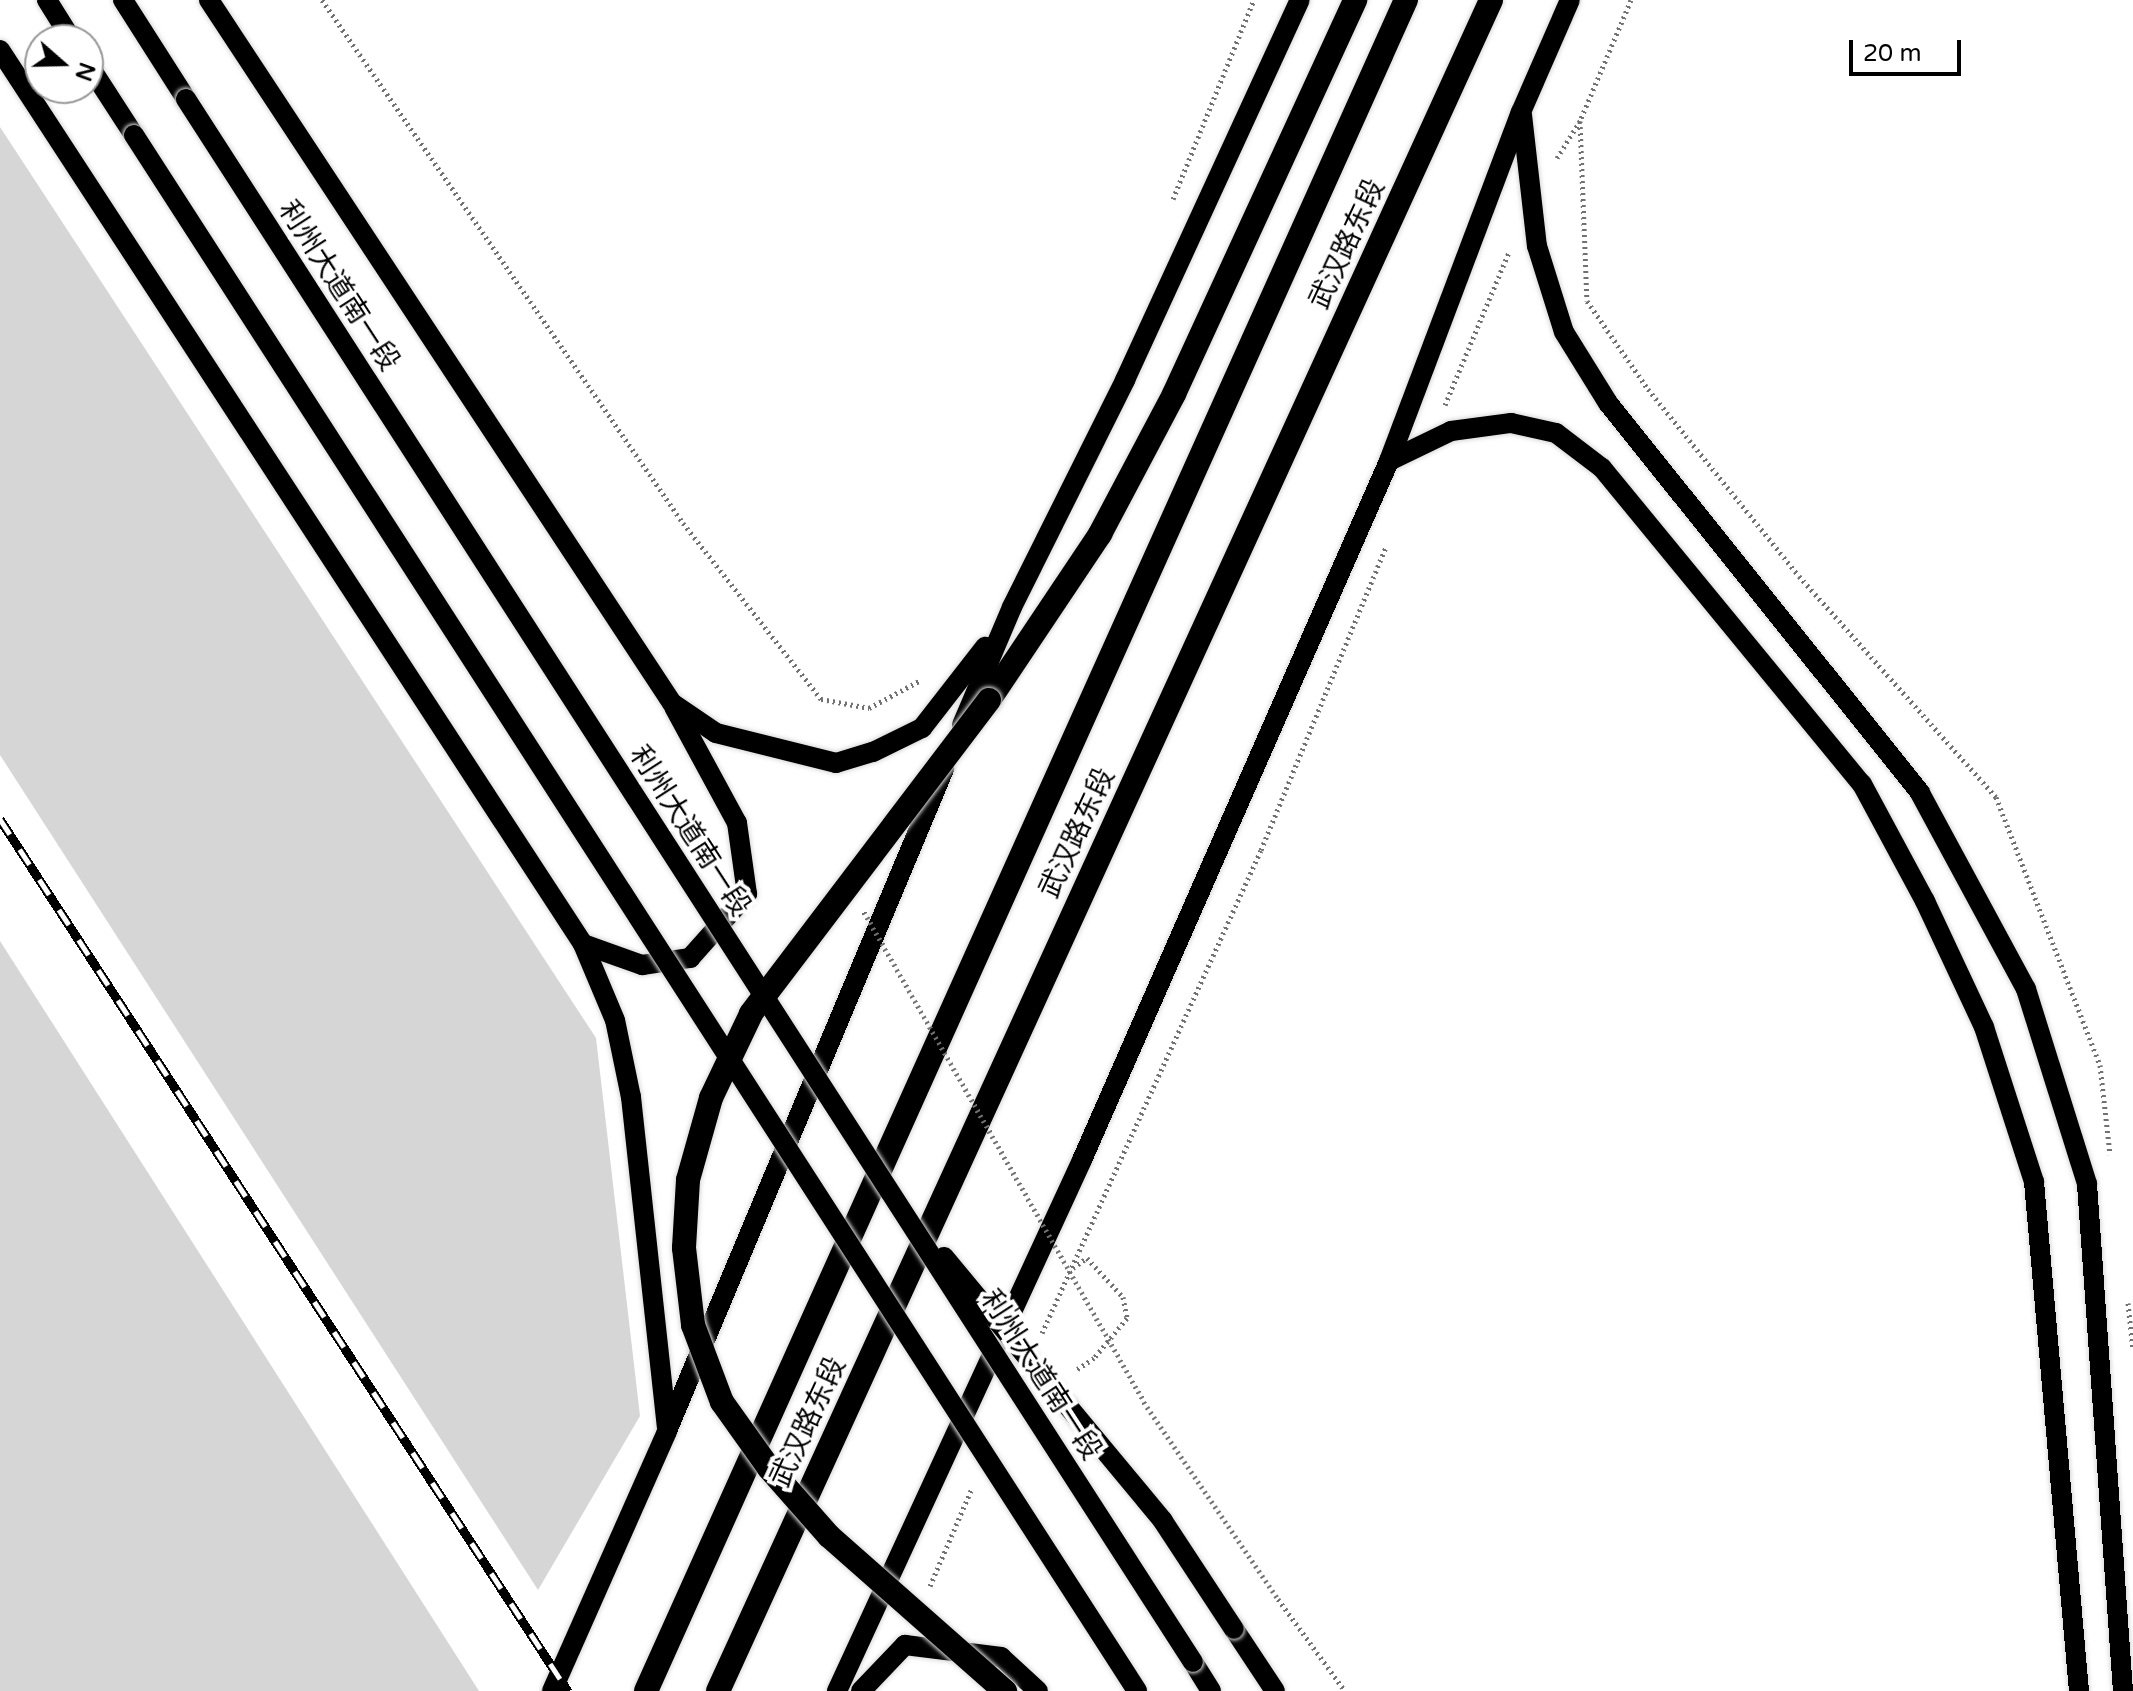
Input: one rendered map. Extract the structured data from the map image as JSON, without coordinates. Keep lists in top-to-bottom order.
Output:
{
  "streets": {
    "highway": ["武汉路东段"],
    "main road": ["利州大道南一段"]
  },
  "scale_bar": "20 m",
  "north": "right"
}
